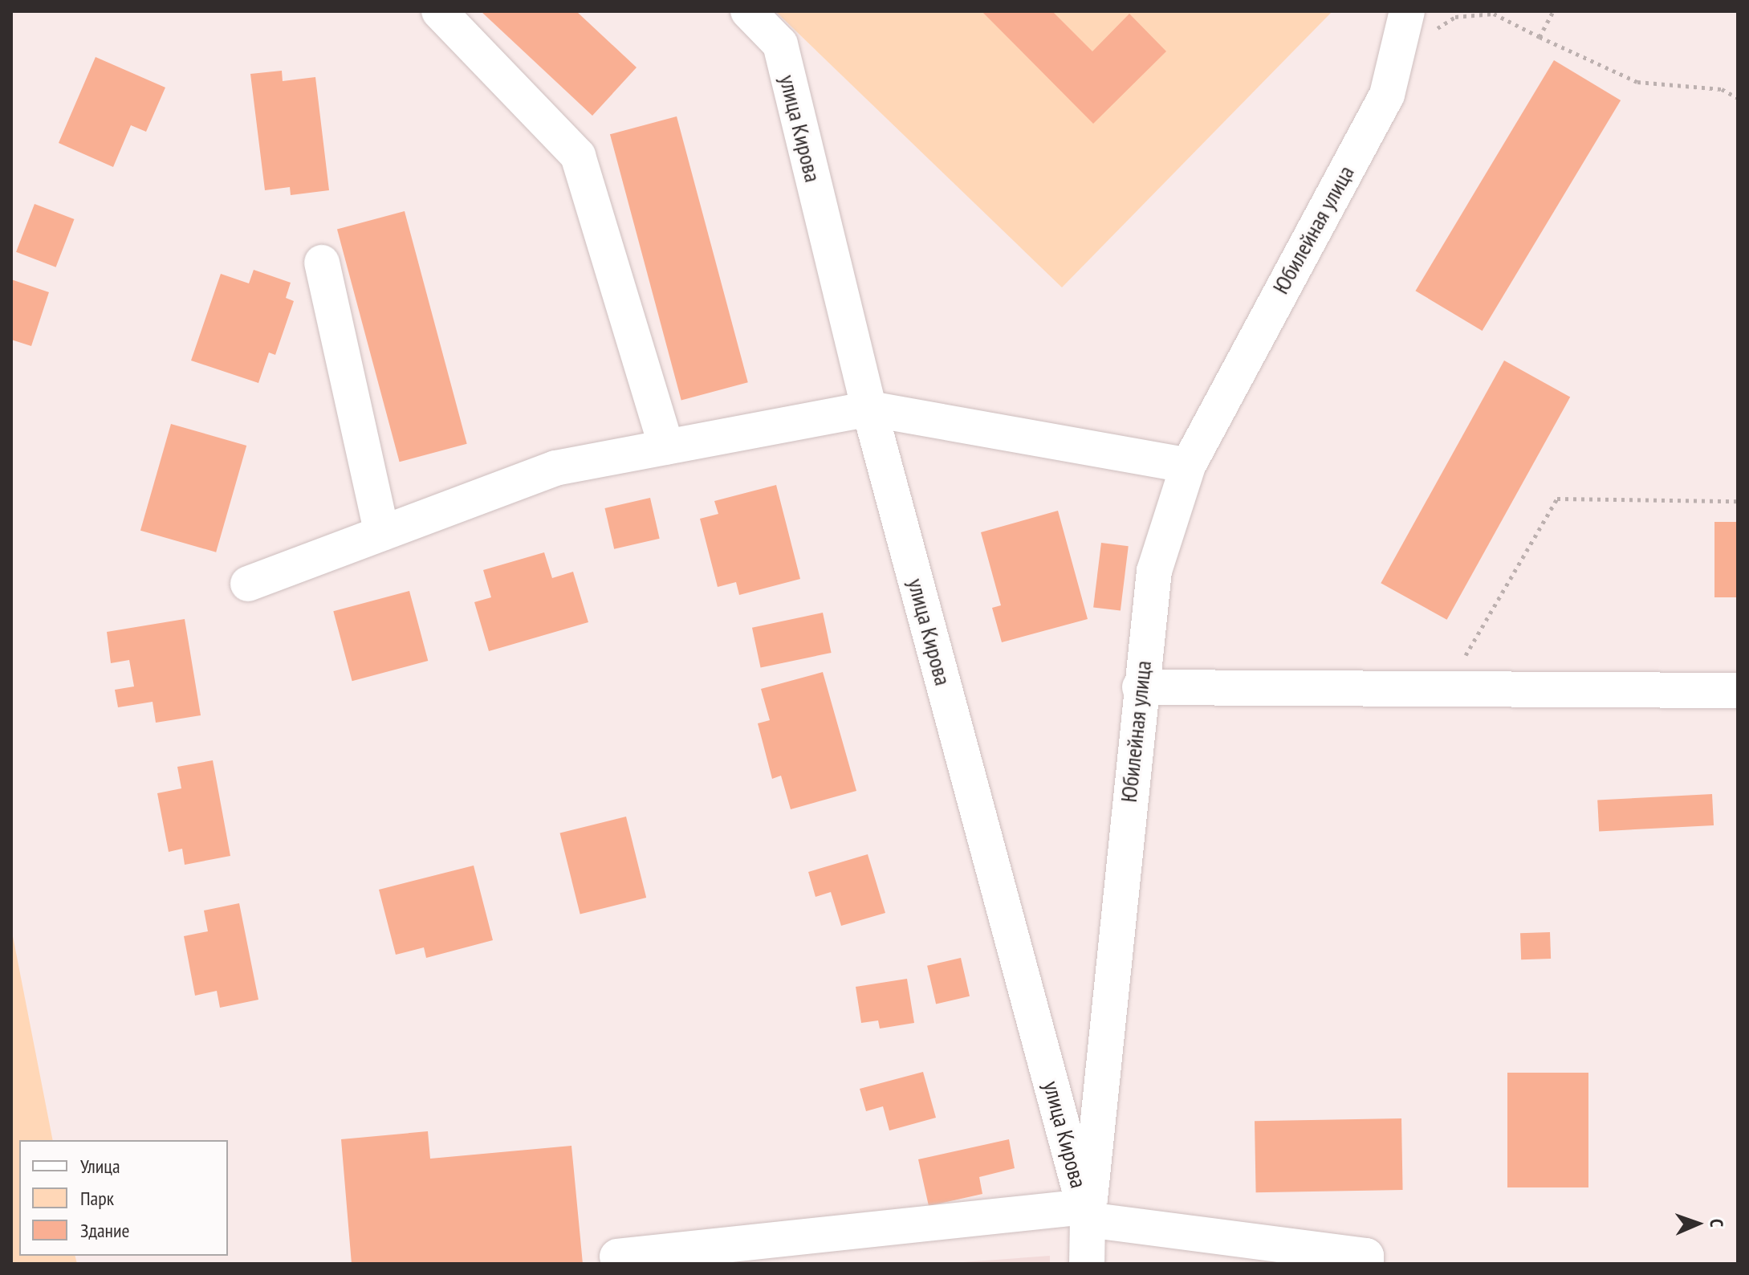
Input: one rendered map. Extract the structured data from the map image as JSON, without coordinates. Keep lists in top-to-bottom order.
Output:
{
  "streets": {
    "street": ["улица Кирова", "Юбилейная улица"]
  },
  "crossings": [
    ["улица Кирова", "Юбилейная улица"]
  ],
  "legend": ["Улица", "Парк", "Здание"],
  "north": "right"
}
